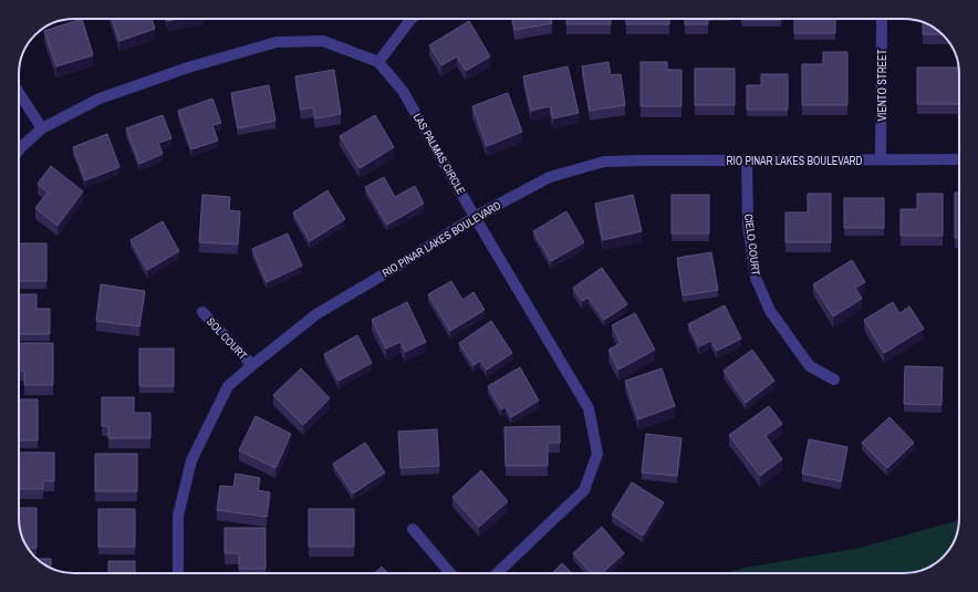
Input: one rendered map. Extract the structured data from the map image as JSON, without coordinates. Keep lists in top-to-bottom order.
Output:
{
  "streets": {
    "street": [
      "VIENTO STREET",
      "LAS PALMAS CIRCLE",
      "RIO PINAR LAKES BOULEVARD",
      "CIELO COURT",
      "SOL COURT"
    ]
  },
  "crossings": [
    ["VIENTO STREET", "RIO PINAR LAKES BOULEVARD"],
    ["LAS PALMAS CIRCLE", "RIO PINAR LAKES BOULEVARD"],
    ["RIO PINAR LAKES BOULEVARD", "CIELO COURT"],
    ["RIO PINAR LAKES BOULEVARD", "SOL COURT"]
  ]
}
